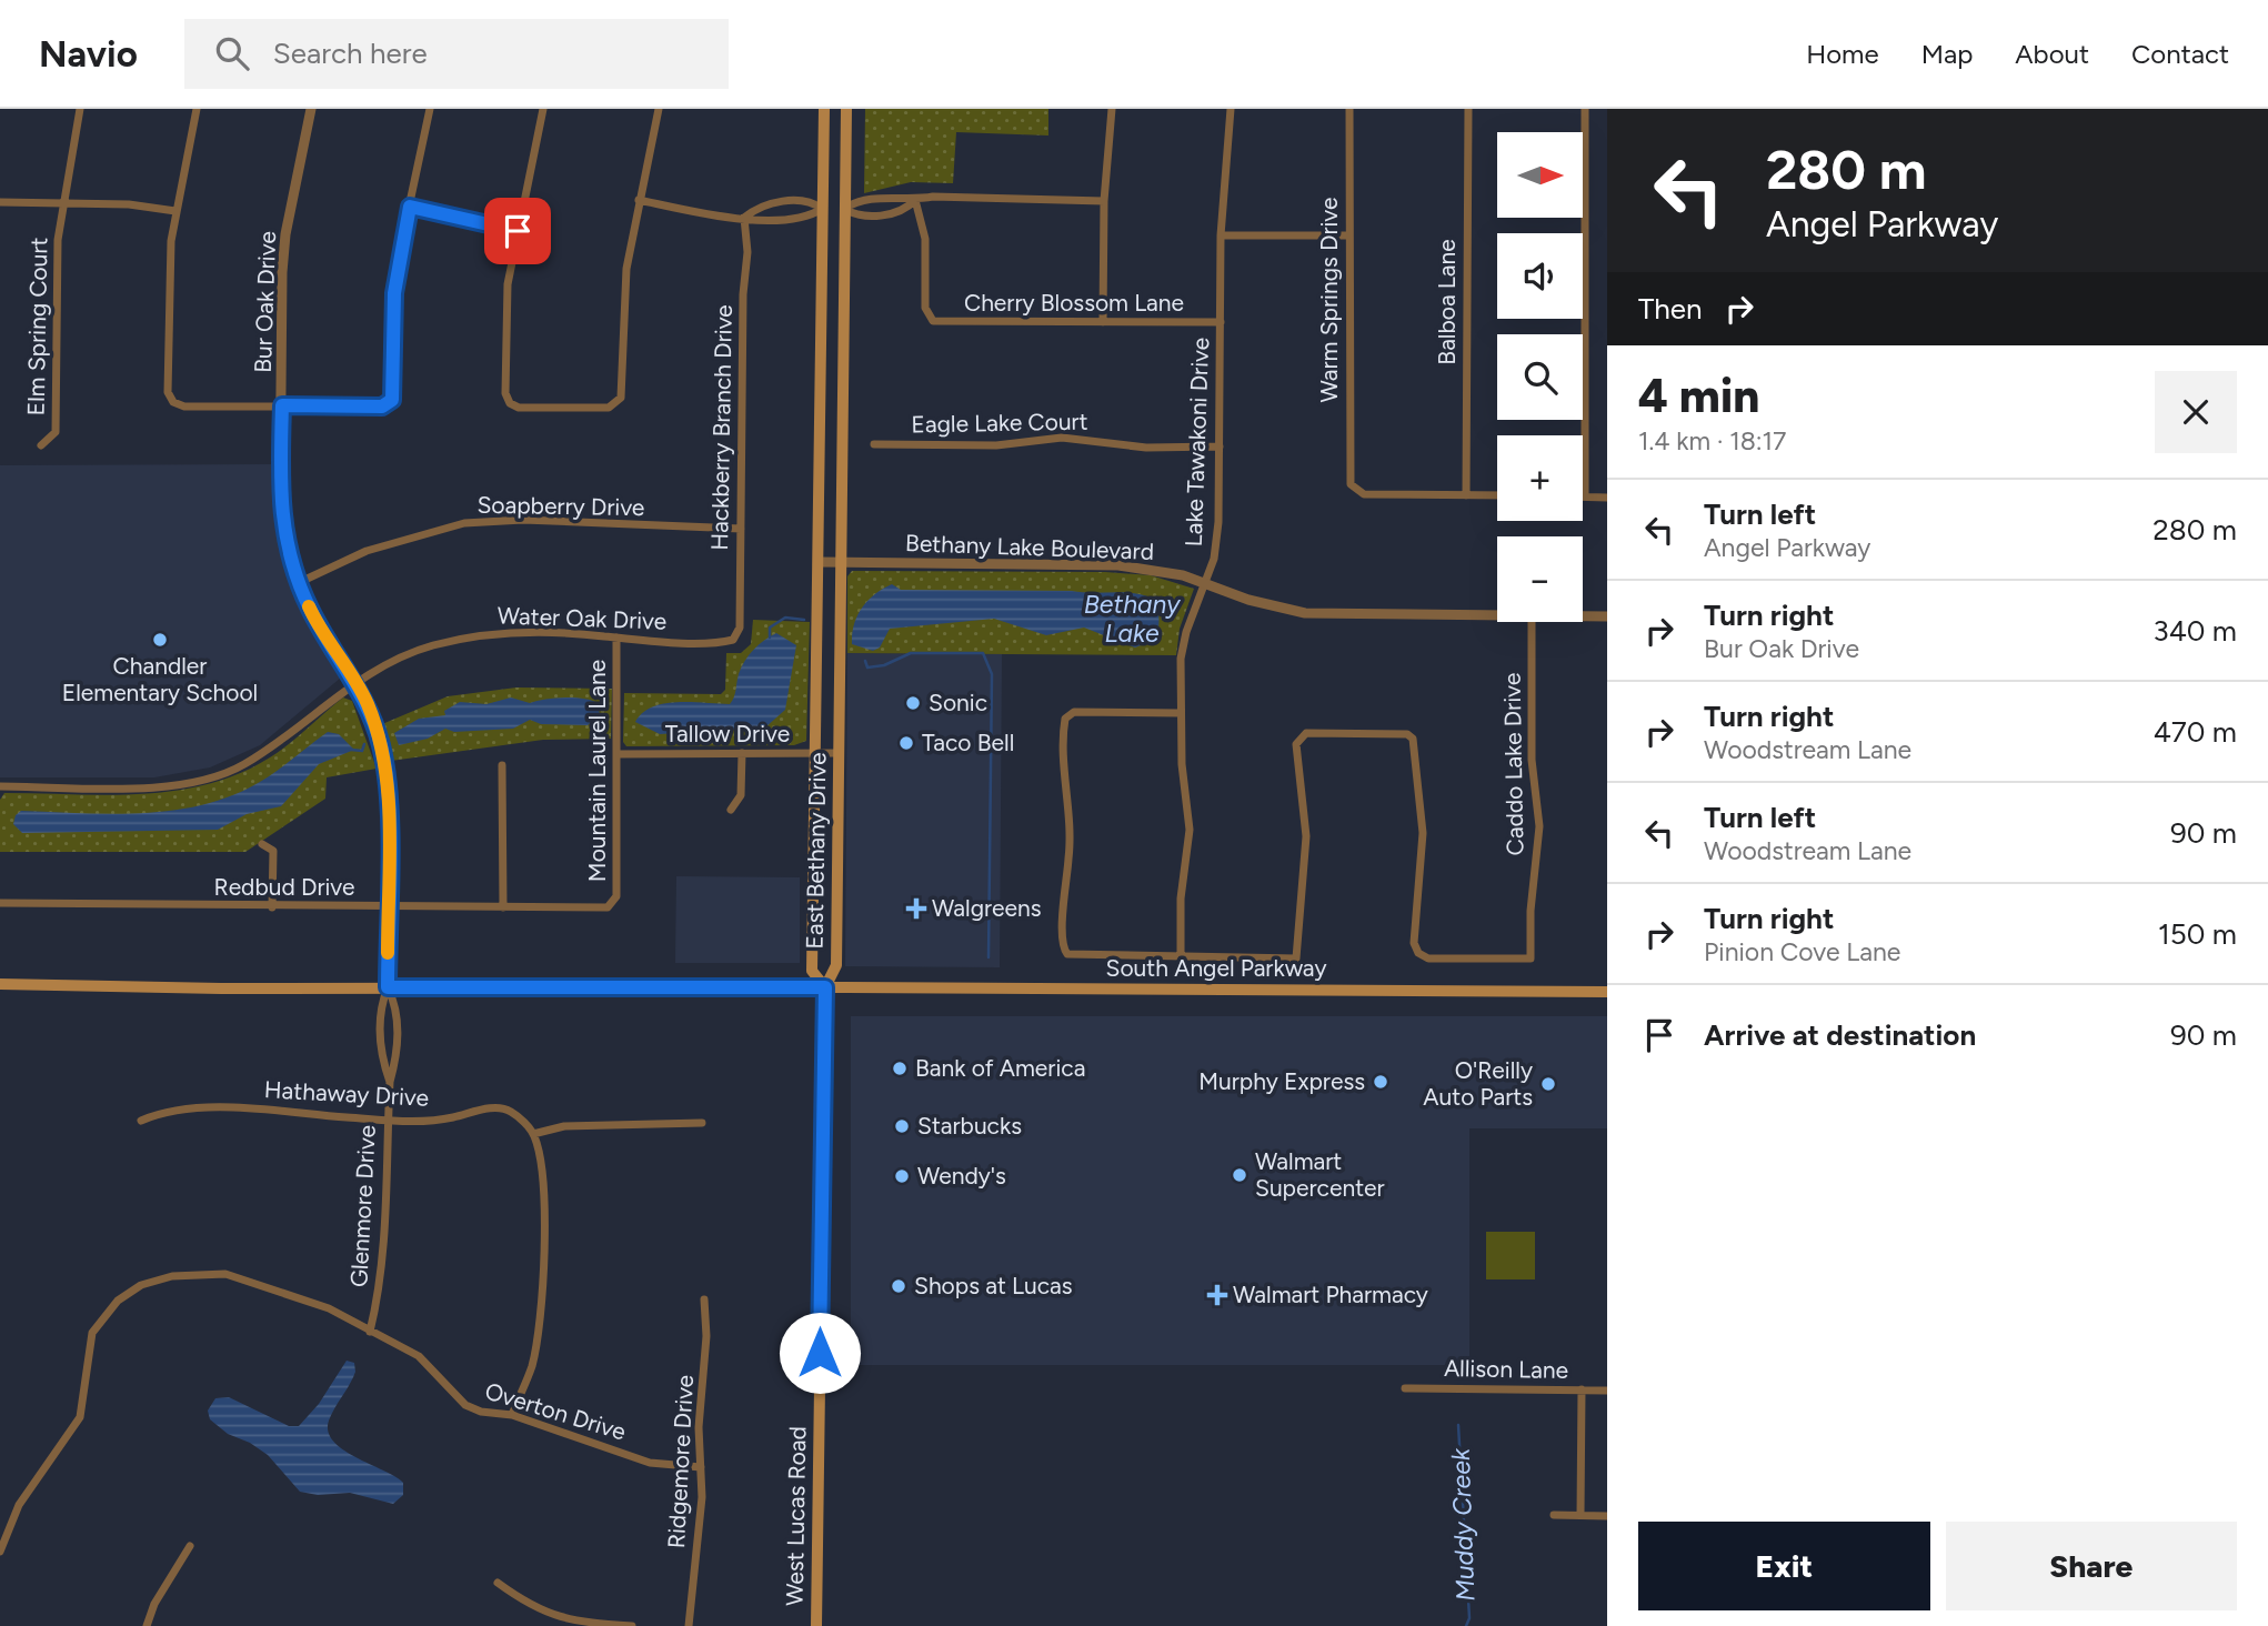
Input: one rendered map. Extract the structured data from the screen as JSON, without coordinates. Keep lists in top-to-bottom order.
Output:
{
  "streets": {
    "main road": ["East Bethany Drive", "South Angel Parkway", "West Lucas Road"],
    "street": [
      "Warm Springs Drive",
      "Bur Oak Drive",
      "Balboa Lane",
      "Cherry Blossom Lane",
      "Elm Spring Court",
      "Eagle Lake Court",
      "Hackberry Branch Drive",
      "Lake Tawakoni Drive",
      "Soapberry Drive",
      "Bethany Lake Boulevard",
      "Water Oak Drive",
      "Tallow Drive",
      "Caddo Lake Drive",
      "Mountain Laurel Lane",
      "Redbud Drive",
      "Hathaway Drive",
      "Glenmore Drive",
      "Allison Lane",
      "Overton Drive",
      "Ridgemore Drive"
    ]
  },
  "crossings": [
    ["Warm Springs Drive", "Balboa Lane"],
    ["Bur Oak Drive", "Soapberry Drive"],
    ["Bur Oak Drive", "Water Oak Drive"],
    ["Bur Oak Drive", "Redbud Drive"],
    ["Bur Oak Drive", "South Angel Parkway"],
    ["Bur Oak Drive", "Glenmore Drive"],
    ["Cherry Blossom Lane", "Lake Tawakoni Drive"],
    ["Eagle Lake Court", "Lake Tawakoni Drive"],
    ["Hackberry Branch Drive", "Soapberry Drive"],
    ["Hackberry Branch Drive", "Water Oak Drive"],
    ["Lake Tawakoni Drive", "Bethany Lake Boulevard"],
    ["Lake Tawakoni Drive", "Caddo Lake Drive"],
    ["Bethany Lake Boulevard", "East Bethany Drive"],
    ["Water Oak Drive", "Mountain Laurel Lane"],
    ["Tallow Drive", "Mountain Laurel Lane"],
    ["Tallow Drive", "East Bethany Drive"],
    ["Mountain Laurel Lane", "Redbud Drive"],
    ["East Bethany Drive", "South Angel Parkway"],
    ["East Bethany Drive", "West Lucas Road"],
    ["South Angel Parkway", "Glenmore Drive"],
    ["South Angel Parkway", "West Lucas Road"],
    ["Hathaway Drive", "Glenmore Drive"],
    ["Glenmore Drive", "Overton Drive"],
    ["Overton Drive", "Ridgemore Drive"]
  ],
  "water": ["Bethany Lake", "Muddy Creek"],
  "places": {
    "other": [
      "Chandler Elementary School",
      "Sonic",
      "Taco Bell",
      "Bank of America",
      "Murphy Express",
      "O'Reilly Auto Parts",
      "Starbucks",
      "Walmart Supercenter",
      "Wendy's",
      "Shops at Lucas"
    ],
    "health": ["Walgreens", "Walmart Pharmacy"]
  },
  "north": "right",
  "page": {
    "header": "Navio",
    "search": "Search here",
    "nav": [
      "Home",
      "Map",
      "About",
      "Contact"
    ],
    "turn": ["280 m", "Angel Parkway"],
    "map_buttons": ["+", "−"],
    "then": "Then",
    "heading": ["4 min", "1.4 km · 18:17"],
    "list": [
      {
        "name": "Turn left",
        "note": "Angel Parkway",
        "value": "280 m"
      },
      {
        "name": "Turn right",
        "note": "Bur Oak Drive",
        "value": "340 m"
      },
      {
        "name": "Turn right",
        "note": "Woodstream Lane",
        "value": "470 m"
      },
      {
        "name": "Turn left",
        "note": "Woodstream Lane",
        "value": "90 m"
      },
      {
        "name": "Turn right",
        "note": "Pinion Cove Lane",
        "value": "150 m"
      },
      {
        "name": "Arrive at destination",
        "value": "90 m"
      }
    ],
    "buttons": ["Exit", "Share"]
  }
}
